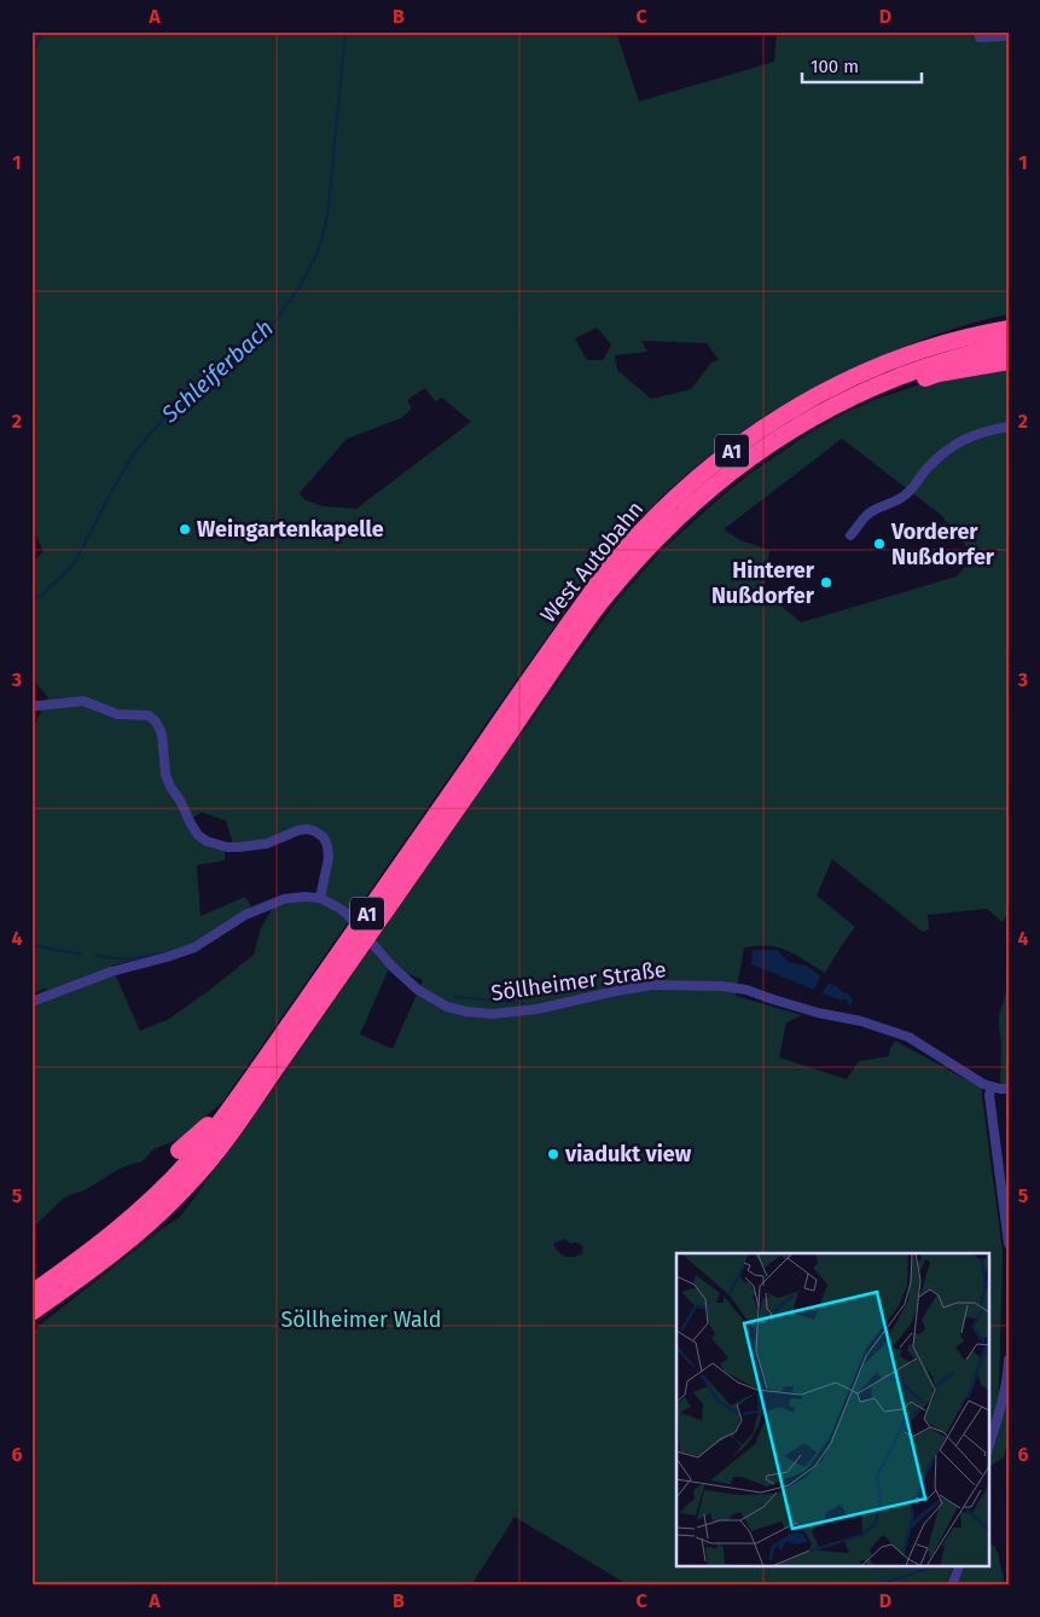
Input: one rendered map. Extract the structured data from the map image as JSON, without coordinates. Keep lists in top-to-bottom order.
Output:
{
  "streets": {
    "highway": ["A1", "West Autobahn"],
    "street": ["Söllheimer Straße"]
  },
  "crossings": [
    ["A1", "West Autobahn"]
  ],
  "water": ["Schleiferbach"],
  "parks": ["Söllheimer Wald"],
  "places": [
    "Weingartenkapelle",
    "Vorderer Nußdorfer",
    "Hinterer Nußdorfer",
    "viadukt view"
  ],
  "scale_bar": "100 m",
  "grid": {
    "columns": [
      "A",
      "B",
      "C",
      "D"
    ],
    "rows": [
      "1",
      "2",
      "3",
      "4",
      "5",
      "6"
    ]
  }
}
